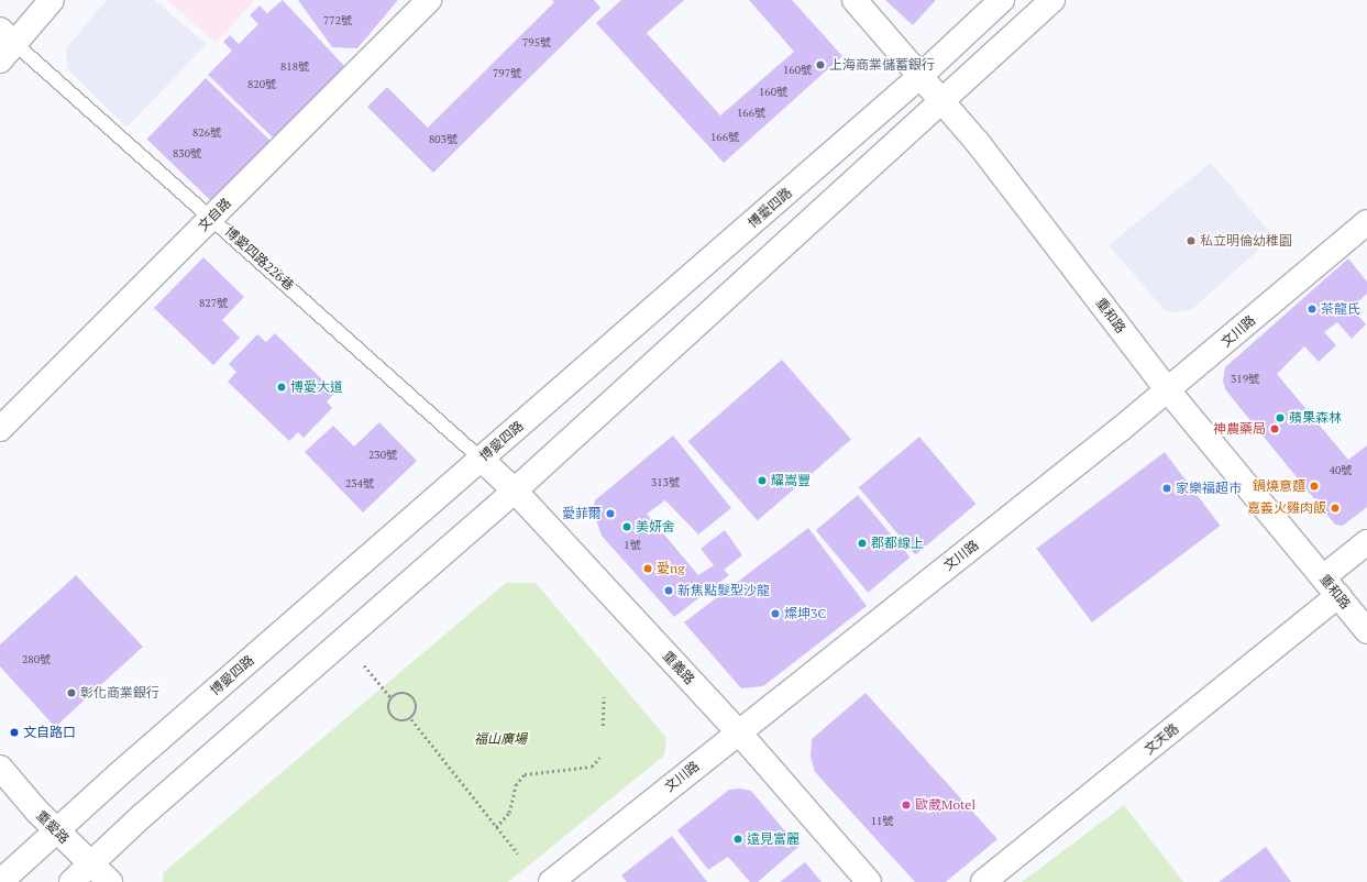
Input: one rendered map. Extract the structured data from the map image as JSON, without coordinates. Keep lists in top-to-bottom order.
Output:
{
  "streets": {
    "street": [
      "博愛四路",
      "文自路",
      "重和路",
      "文川路",
      "重義路",
      "文天路",
      "重愛路"
    ],
    "lane": ["博愛四路226巷"]
  },
  "crossings": [
    ["博愛四路", "博愛四路226巷"],
    ["博愛四路", "重和路"],
    ["博愛四路", "重義路"],
    ["博愛四路", "重愛路"],
    ["文自路", "博愛四路226巷"],
    ["博愛四路226巷", "重義路"],
    ["重和路", "文川路"],
    ["重和路", "文天路"],
    ["文川路", "重義路"]
  ],
  "parks": ["福山廣場"],
  "places": [
    "上海商業儲蓄銀行",
    "私立明倫幼稚園",
    "茶龍氏",
    "博愛大道",
    "蘋果森林",
    "神農藥局",
    "耀嵩豐",
    "鍋燒意麵",
    "家樂福超市",
    "嘉義火雞肉飯",
    "愛菲爾",
    "美妍舍",
    "郡都線上",
    "愛ng",
    "新焦點髮型沙龍",
    "燦坤3C",
    "彰化商業銀行",
    "文自路口",
    "歐葳Motel",
    "遠見富麗"
  ],
  "house_numbers": [
    "772號",
    "795號",
    "818號",
    "160號",
    "797號",
    "820號",
    "160號",
    "166號",
    "826號",
    "166號",
    "803號",
    "830號",
    "827號",
    "319號",
    "230號",
    "40號",
    "313號",
    "234號",
    "1號",
    "280號",
    "11號"
  ]
}
